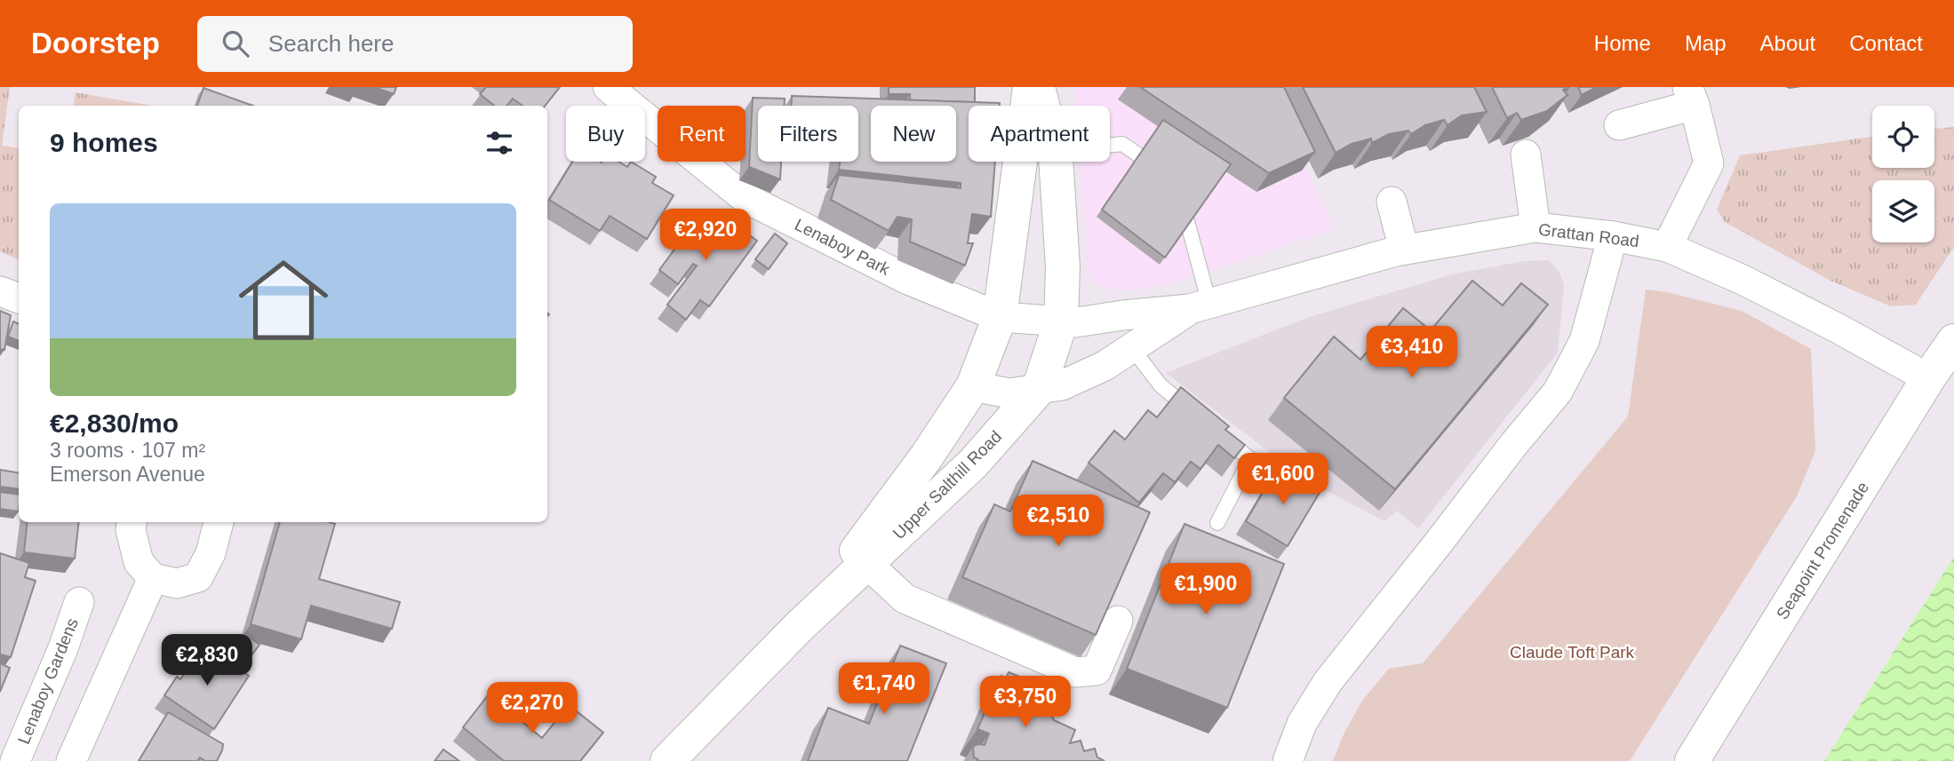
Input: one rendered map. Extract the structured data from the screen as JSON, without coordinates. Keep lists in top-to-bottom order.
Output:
{
  "streets": {
    "main road": ["Upper Salthill Road", "Seapoint Promenade"],
    "street": ["Grattan Road", "Lenaboy Park", "Lenaboy Gardens"]
  },
  "crossings": [
    ["Grattan Road", "Lenaboy Park"],
    ["Grattan Road", "Upper Salthill Road"],
    ["Grattan Road", "Seapoint Promenade"],
    ["Lenaboy Park", "Upper Salthill Road"]
  ],
  "parks": ["Claude Toft Park"],
  "page": {
    "header": "Doorstep",
    "search": "Search here",
    "nav": [
      "Home",
      "Map",
      "About",
      "Contact"
    ],
    "chip": [
      "Buy",
      "Rent",
      "Filters",
      "New",
      "Apartment"
    ],
    "heading": "9 homes",
    "list": [
      {
        "name": "€2,830/mo",
        "note": "3 rooms · 107 m² · Emerson Avenue"
      }
    ],
    "price": [
      "€2,920",
      "€3,410",
      "€1,600",
      "€2,510",
      "€1,900",
      "€2,830",
      "€1,740",
      "€3,750",
      "€2,270"
    ]
  }
}
